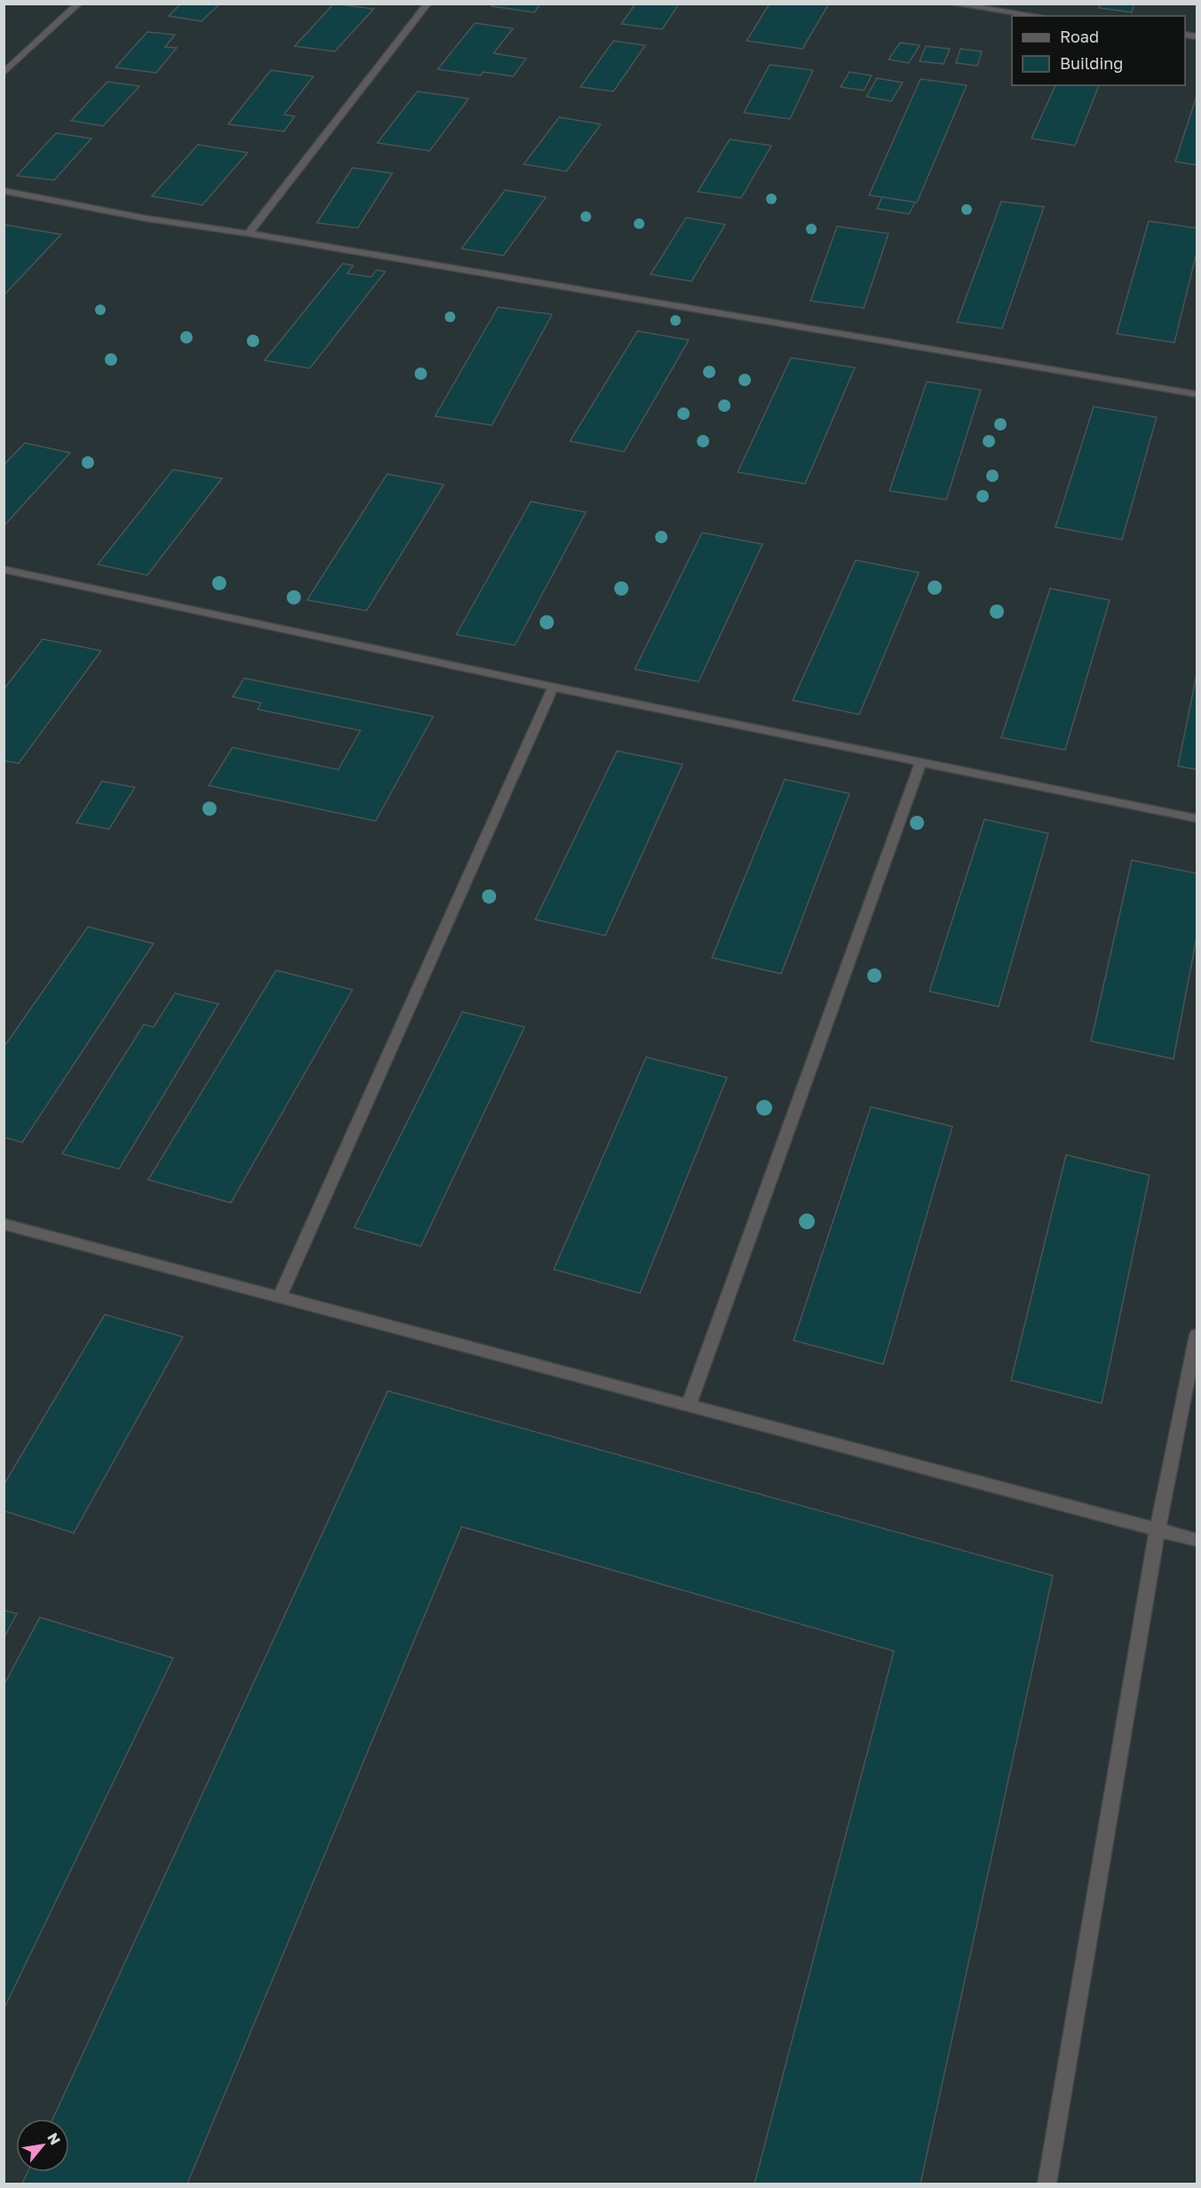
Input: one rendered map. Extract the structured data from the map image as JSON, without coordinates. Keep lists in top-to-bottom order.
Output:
{
  "legend": ["Road", "Building"],
  "north": "top right"
}
